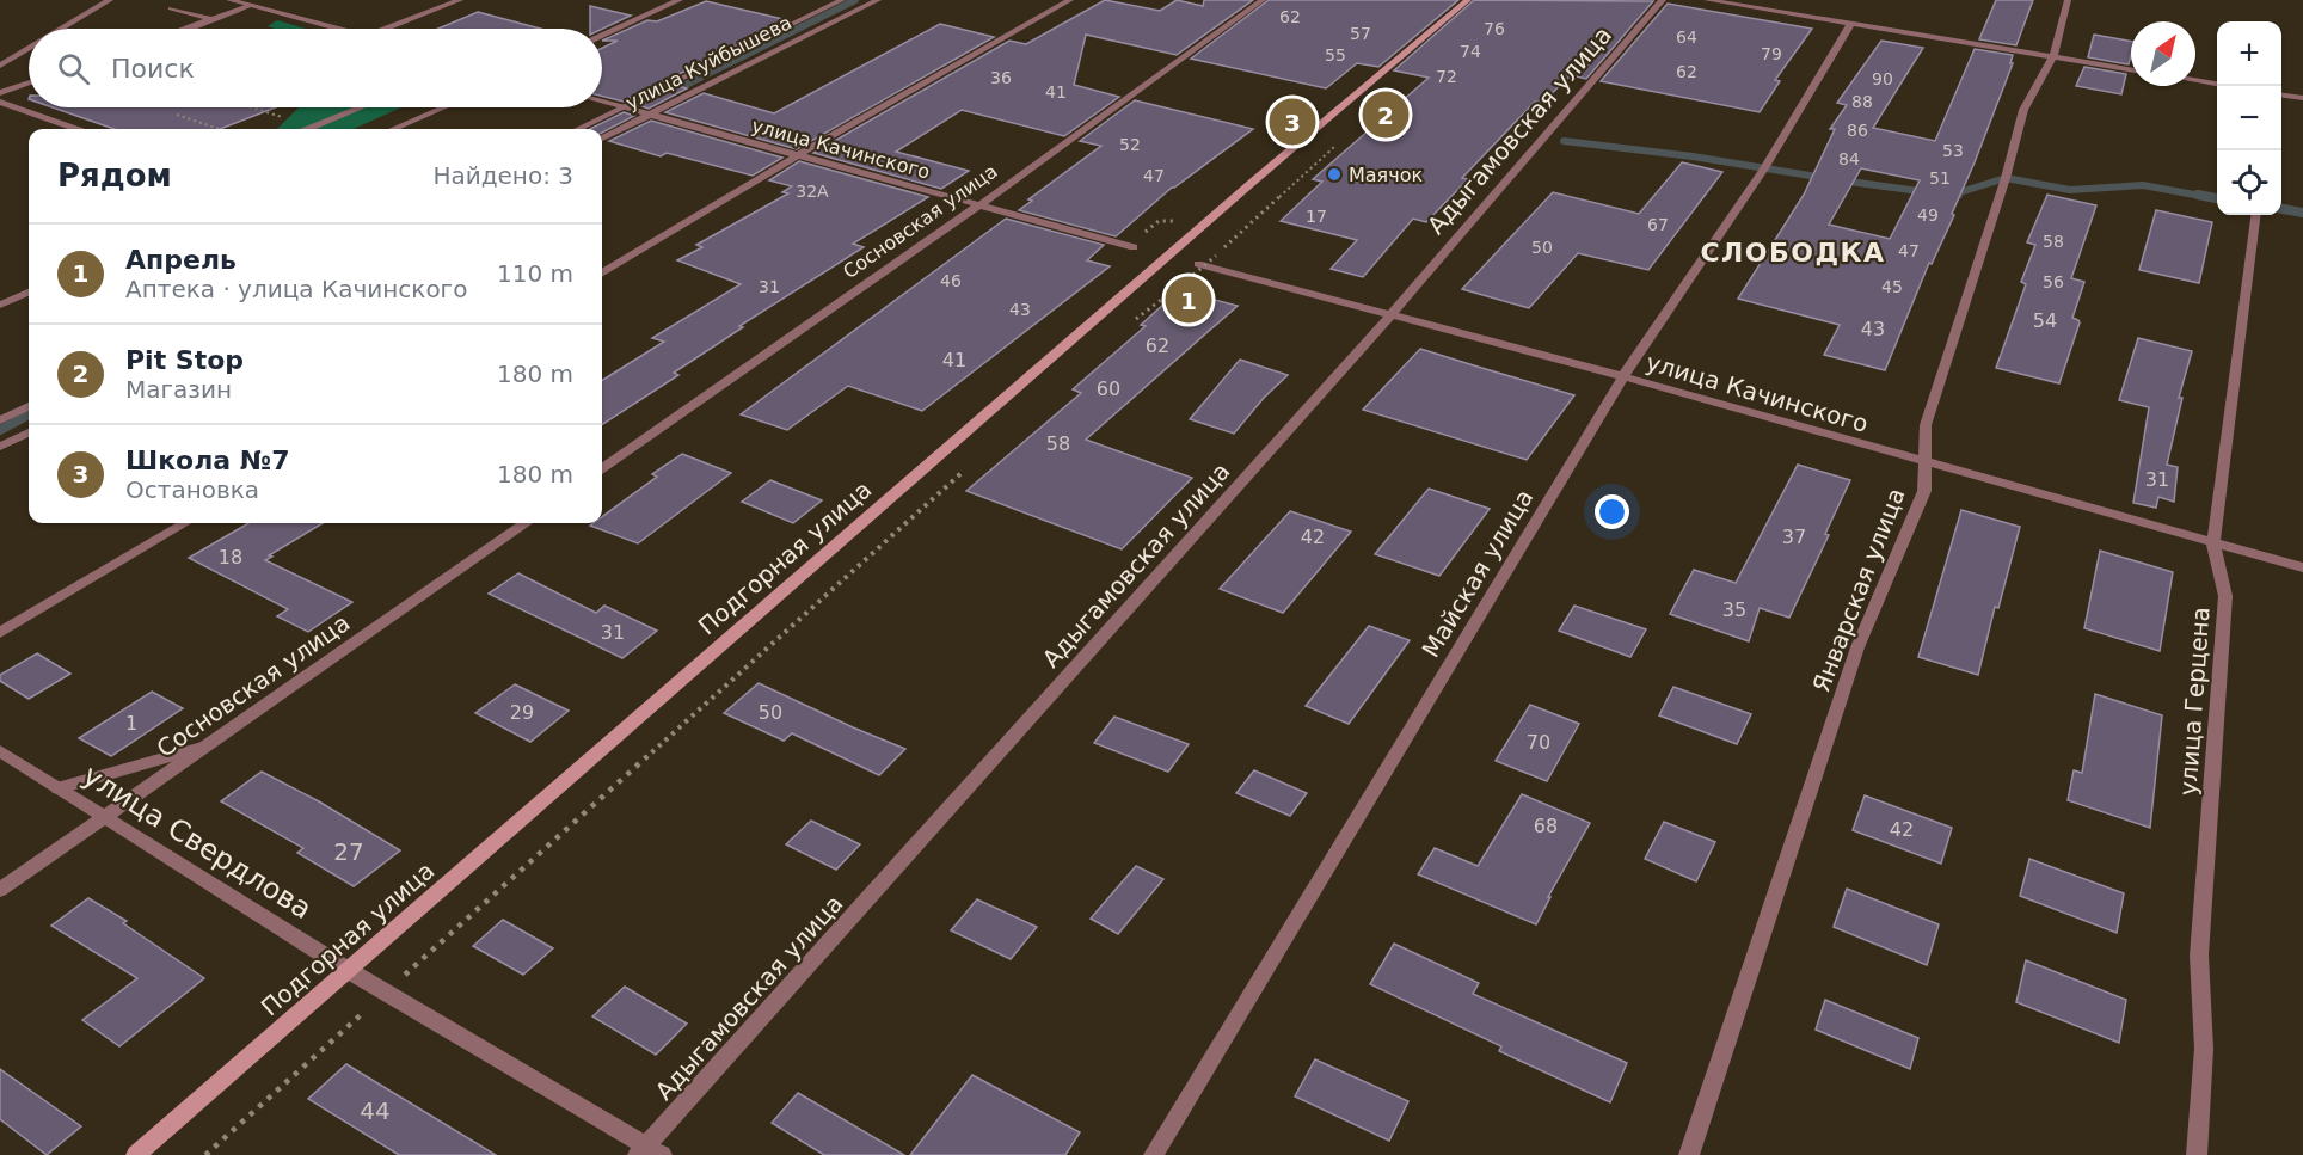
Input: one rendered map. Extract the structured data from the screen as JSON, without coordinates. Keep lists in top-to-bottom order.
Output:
{
  "streets": {
    "street": [
      "улица Куйбышева",
      "Адыгамовская улица",
      "улица Качинского",
      "Сосновская улица",
      "Подгорная улица",
      "Майская улица",
      "Январская улица",
      "улица Герцена",
      "улица Свердлова"
    ]
  },
  "crossings": [
    ["улица Куйбышева", "улица Качинского"],
    ["Адыгамовская улица", "улица Качинского"],
    ["Адыгамовская улица", "улица Свердлова"],
    ["улица Качинского", "Сосновская улица"],
    ["улица Качинского", "Майская улица"],
    ["улица Качинского", "Январская улица"],
    ["улица Качинского", "улица Герцена"],
    ["Сосновская улица", "улица Свердлова"],
    ["Подгорная улица", "улица Свердлова"]
  ],
  "districts": ["СЛОБОДКА"],
  "places": ["Маячок"],
  "house_numbers": [
    "62",
    "76",
    "57",
    "64",
    "74",
    "79",
    "55",
    "62",
    "72",
    "36",
    "90",
    "41",
    "88",
    "86",
    "52",
    "53",
    "84",
    "47",
    "51",
    "32А",
    "49",
    "17",
    "67",
    "58",
    "50",
    "47",
    "46",
    "56",
    "31",
    "45",
    "43",
    "54",
    "43",
    "62",
    "41",
    "60",
    "58",
    "31",
    "42",
    "37",
    "18",
    "35",
    "31",
    "29",
    "50",
    "1",
    "70",
    "68",
    "42",
    "27",
    "44"
  ],
  "north": "top right",
  "page": {
    "map_buttons": ["+", "−"],
    "search": "Поиск",
    "pins": ["2", "3", "1"],
    "heading": ["Рядом", "Найдено: 3"],
    "list": [
      {
        "mark": "1",
        "name": "Апрель",
        "note": "Аптека · улица Качинского",
        "value": "110 m"
      },
      {
        "mark": "2",
        "name": "Pit Stop",
        "note": "Магазин",
        "value": "180 m"
      },
      {
        "mark": "3",
        "name": "Школа №7",
        "note": "Остановка",
        "value": "180 m"
      }
    ]
  }
}
